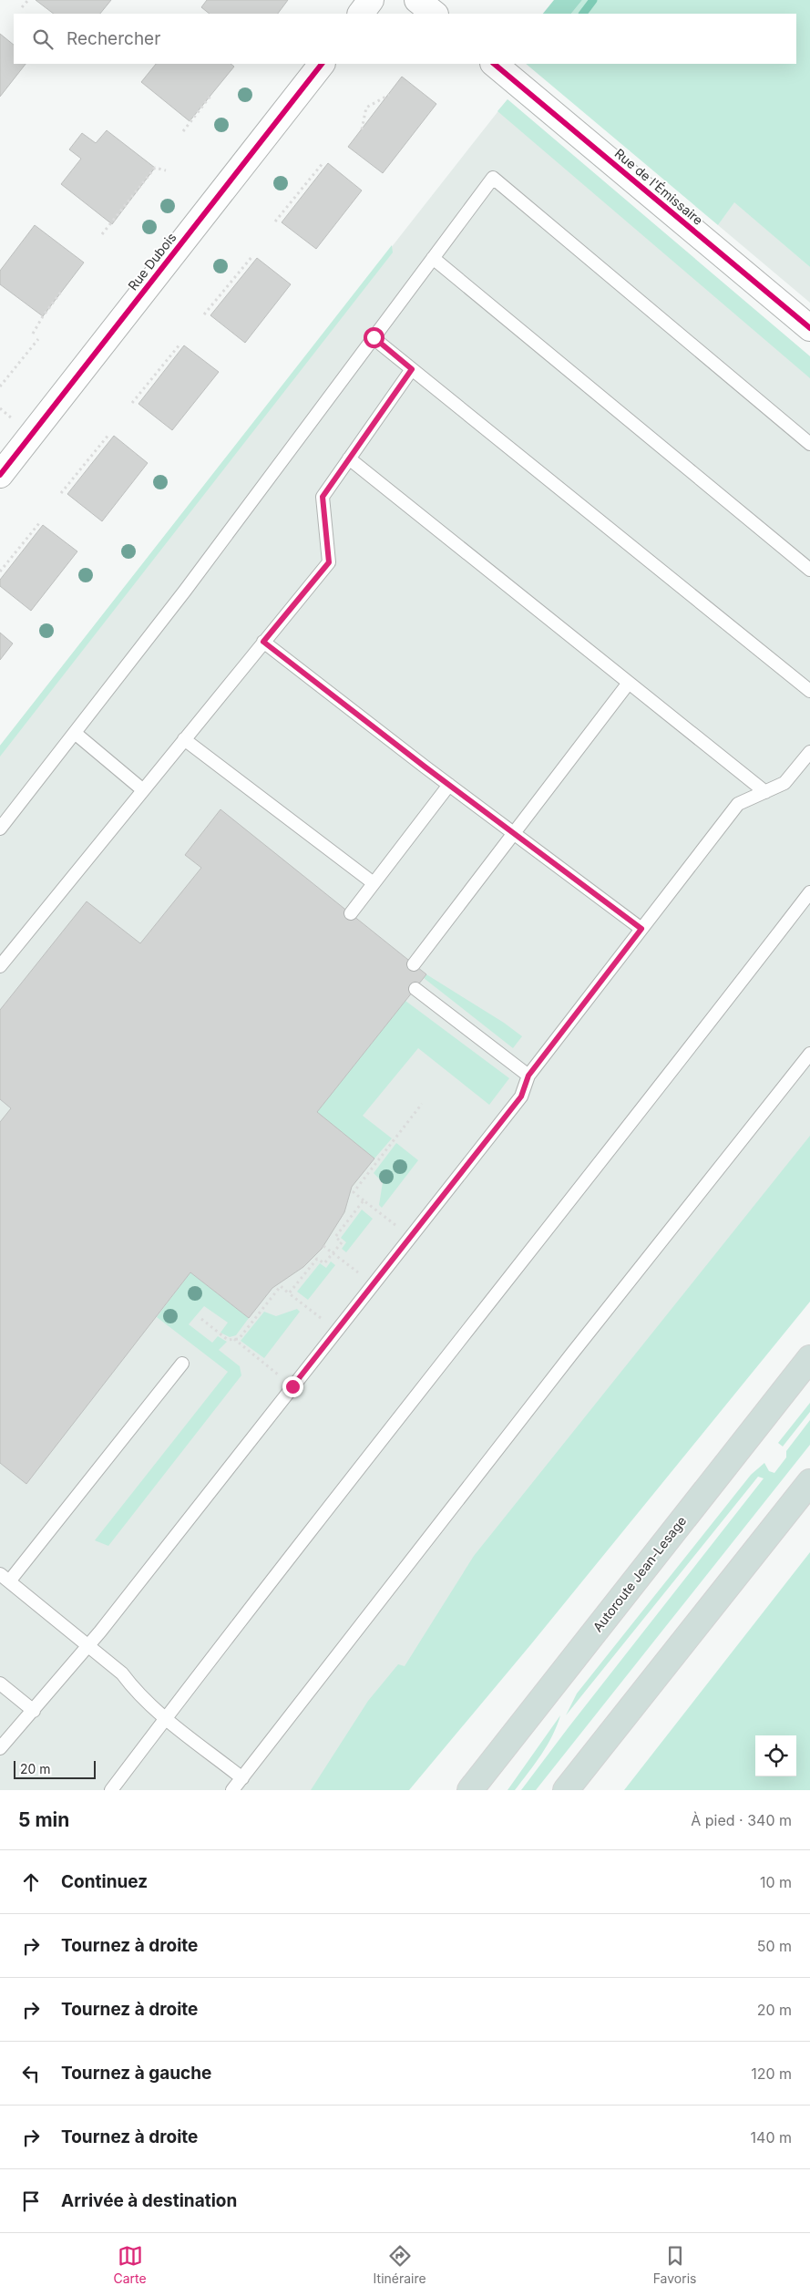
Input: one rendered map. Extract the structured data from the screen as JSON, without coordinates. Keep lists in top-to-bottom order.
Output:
{
  "streets": {
    "highway": ["Autoroute Jean-Lesage"],
    "street": ["Rue de l'Émissaire", "Rue Dubois"]
  },
  "scale_bar": "20 m",
  "page": {
    "search": "Rechercher",
    "scale": "20 m",
    "heading": ["5 min", "À pied · 340 m"],
    "list": [
      ["Continuez", "10 m"],
      ["Tournez à droite", "50 m"],
      ["Tournez à droite", "20 m"],
      ["Tournez à gauche", "120 m"],
      ["Tournez à droite", "140 m"],
      "Arrivée à destination"
    ],
    "nav": ["Carte", "Itinéraire", "Favoris"]
  }
}
